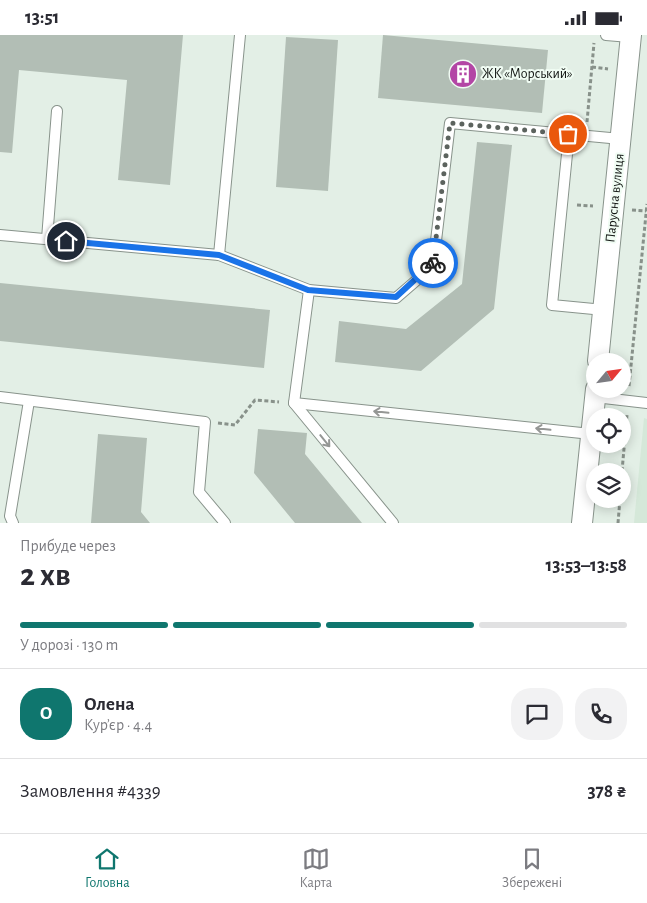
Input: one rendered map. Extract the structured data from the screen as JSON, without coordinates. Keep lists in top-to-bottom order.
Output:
{
  "streets": {
    "street": ["Парусна вулиця"]
  },
  "places": {
    "building": ["ЖК «Морський»"]
  },
  "north": "top right",
  "page": {
    "status": "13:51",
    "heading": ["2 хв", "Прибуде через", "13:53–13:58"],
    "panel": [
      "Олена",
      "Кур’єр · 4.4",
      "Замовлення #4339",
      "378 ₴"
    ],
    "bar": "У дорозі · 130 m",
    "round": "О",
    "tabs": ["Головна", "Карта", "Збережені"]
  }
}
